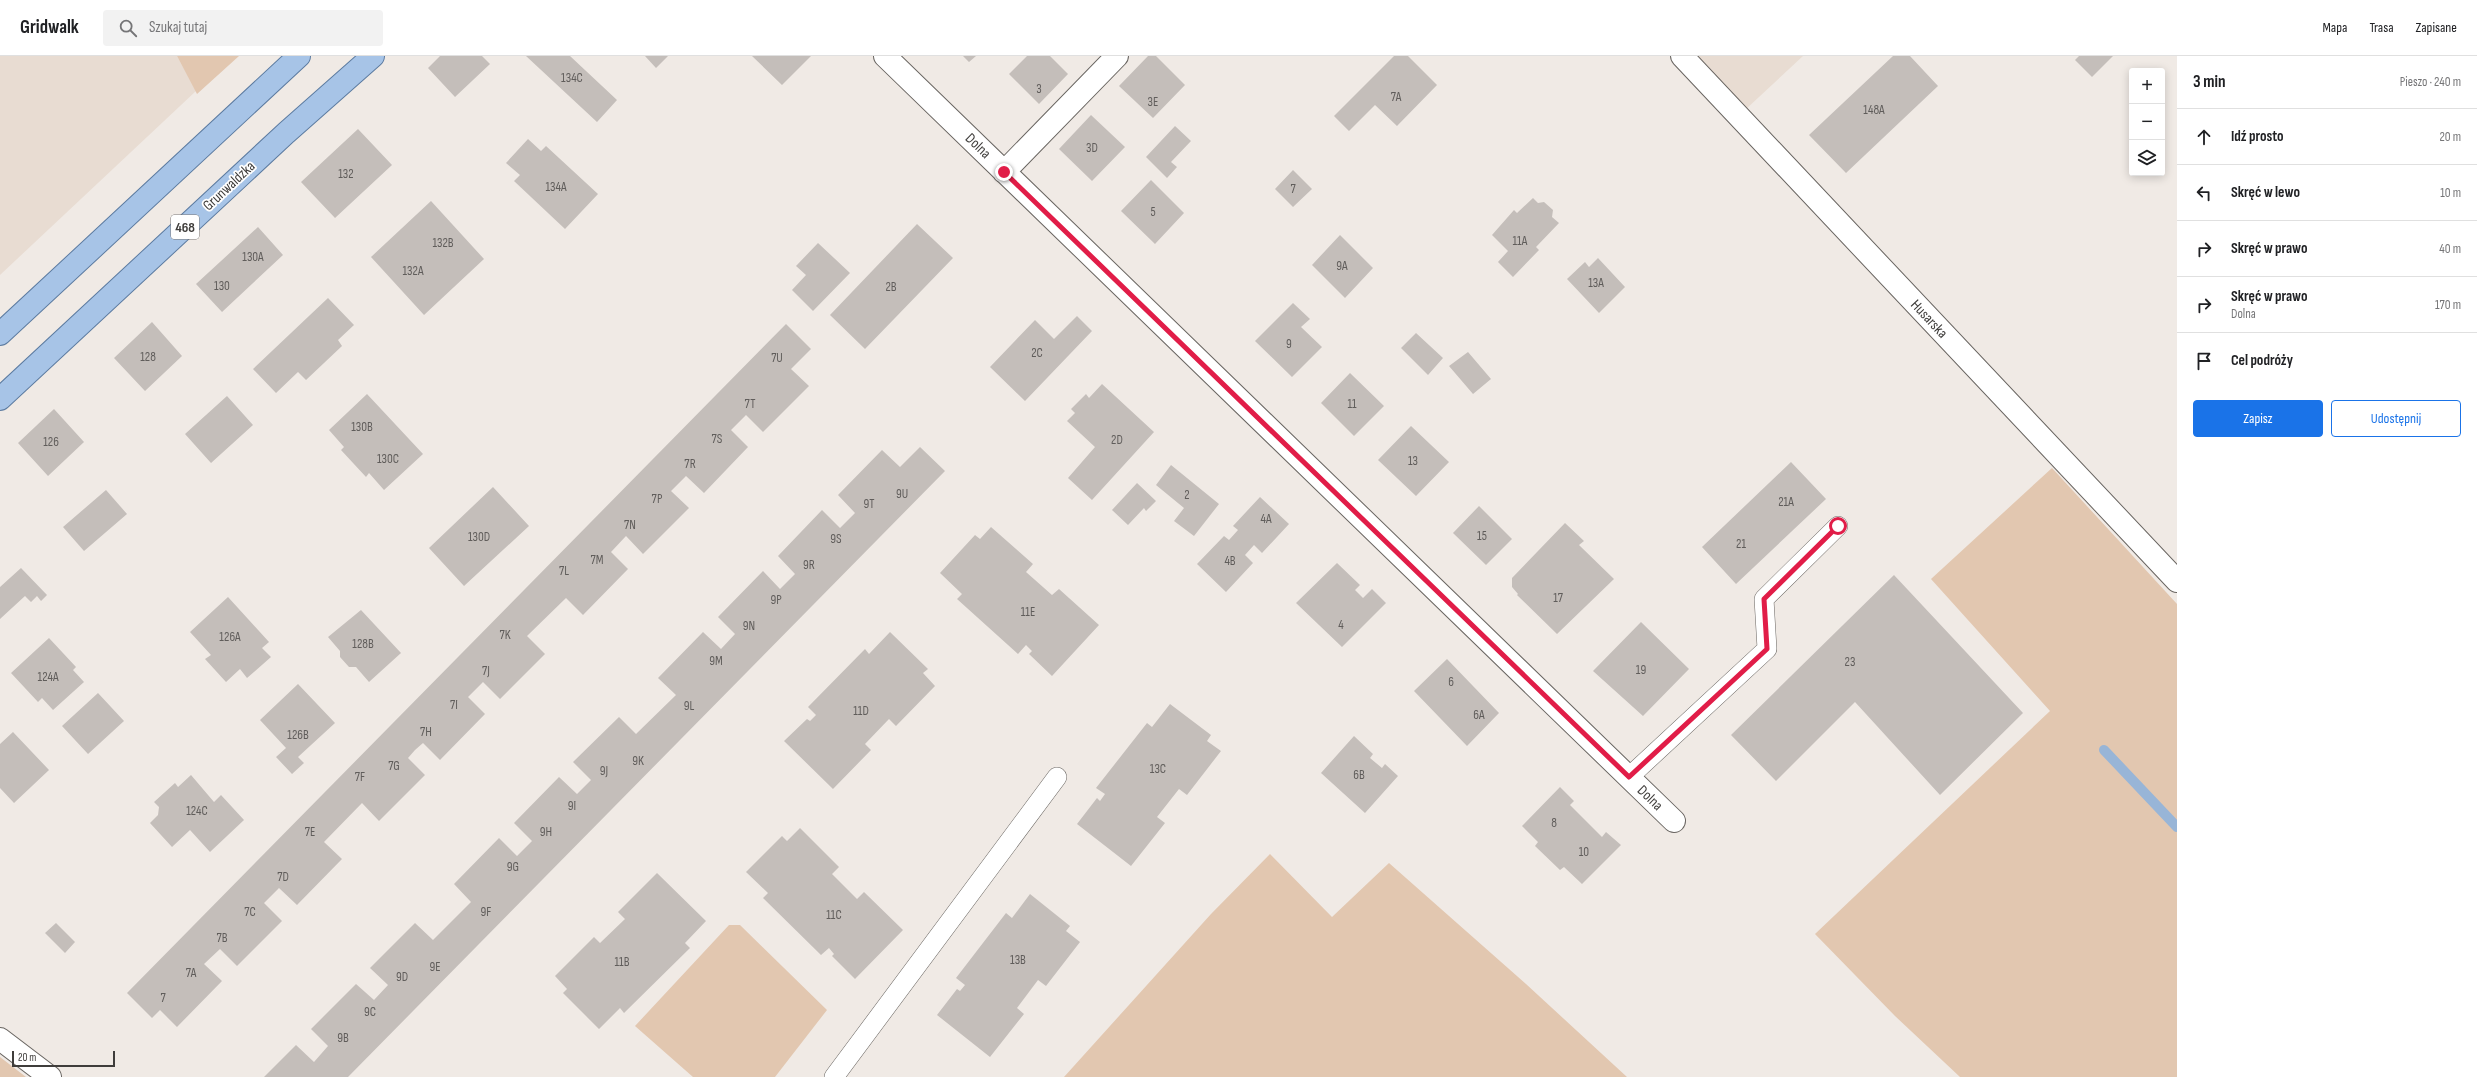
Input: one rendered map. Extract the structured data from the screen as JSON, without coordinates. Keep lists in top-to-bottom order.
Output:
{
  "streets": {
    "main road": ["Grunwaldzka", "468"],
    "street": ["Dolna", "Husarska"]
  },
  "house_numbers": [
    "134C",
    "3",
    "7A",
    "3E",
    "148A",
    "3D",
    "132",
    "134A",
    "7",
    "5",
    "11A",
    "132B",
    "130A",
    "9A",
    "132A",
    "13A",
    "130",
    "2B",
    "9",
    "2C",
    "128",
    "7U",
    "7T",
    "11",
    "130B",
    "7S",
    "2D",
    "126",
    "130C",
    "13",
    "7R",
    "9U",
    "2",
    "7P",
    "21A",
    "9T",
    "4A",
    "7N",
    "15",
    "130D",
    "9S",
    "21",
    "7M",
    "4B",
    "9R",
    "7L",
    "17",
    "9P",
    "11E",
    "4",
    "9N",
    "7K",
    "126A",
    "128B",
    "9M",
    "23",
    "19",
    "7J",
    "124A",
    "6",
    "7I",
    "9L",
    "11D",
    "6A",
    "7H",
    "126B",
    "9K",
    "7G",
    "13C",
    "9J",
    "6B",
    "7F",
    "9I",
    "124C",
    "8",
    "7E",
    "9H",
    "10",
    "9G",
    "7D",
    "7C",
    "9F",
    "11C",
    "7B",
    "13B",
    "11B",
    "9E",
    "7A",
    "9D",
    "7",
    "9C",
    "9B"
  ],
  "scale_bar": "20 m",
  "page": {
    "header": "Gridwalk",
    "search": "Szukaj tutaj",
    "nav": ["Mapa", "Trasa", "Zapisane"],
    "heading": ["3 min", "Pieszo · 240 m"],
    "map_buttons": ["+", "−"],
    "list": [
      ["Idź prosto", "20 m"],
      ["Skręć w lewo", "10 m"],
      ["Skręć w prawo", "40 m"],
      ["Skręć w prawo", "Dolna", "170 m"],
      "Cel podróży"
    ],
    "buttons": ["Zapisz", "Udostępnij"],
    "scale": "20 m"
  }
}
